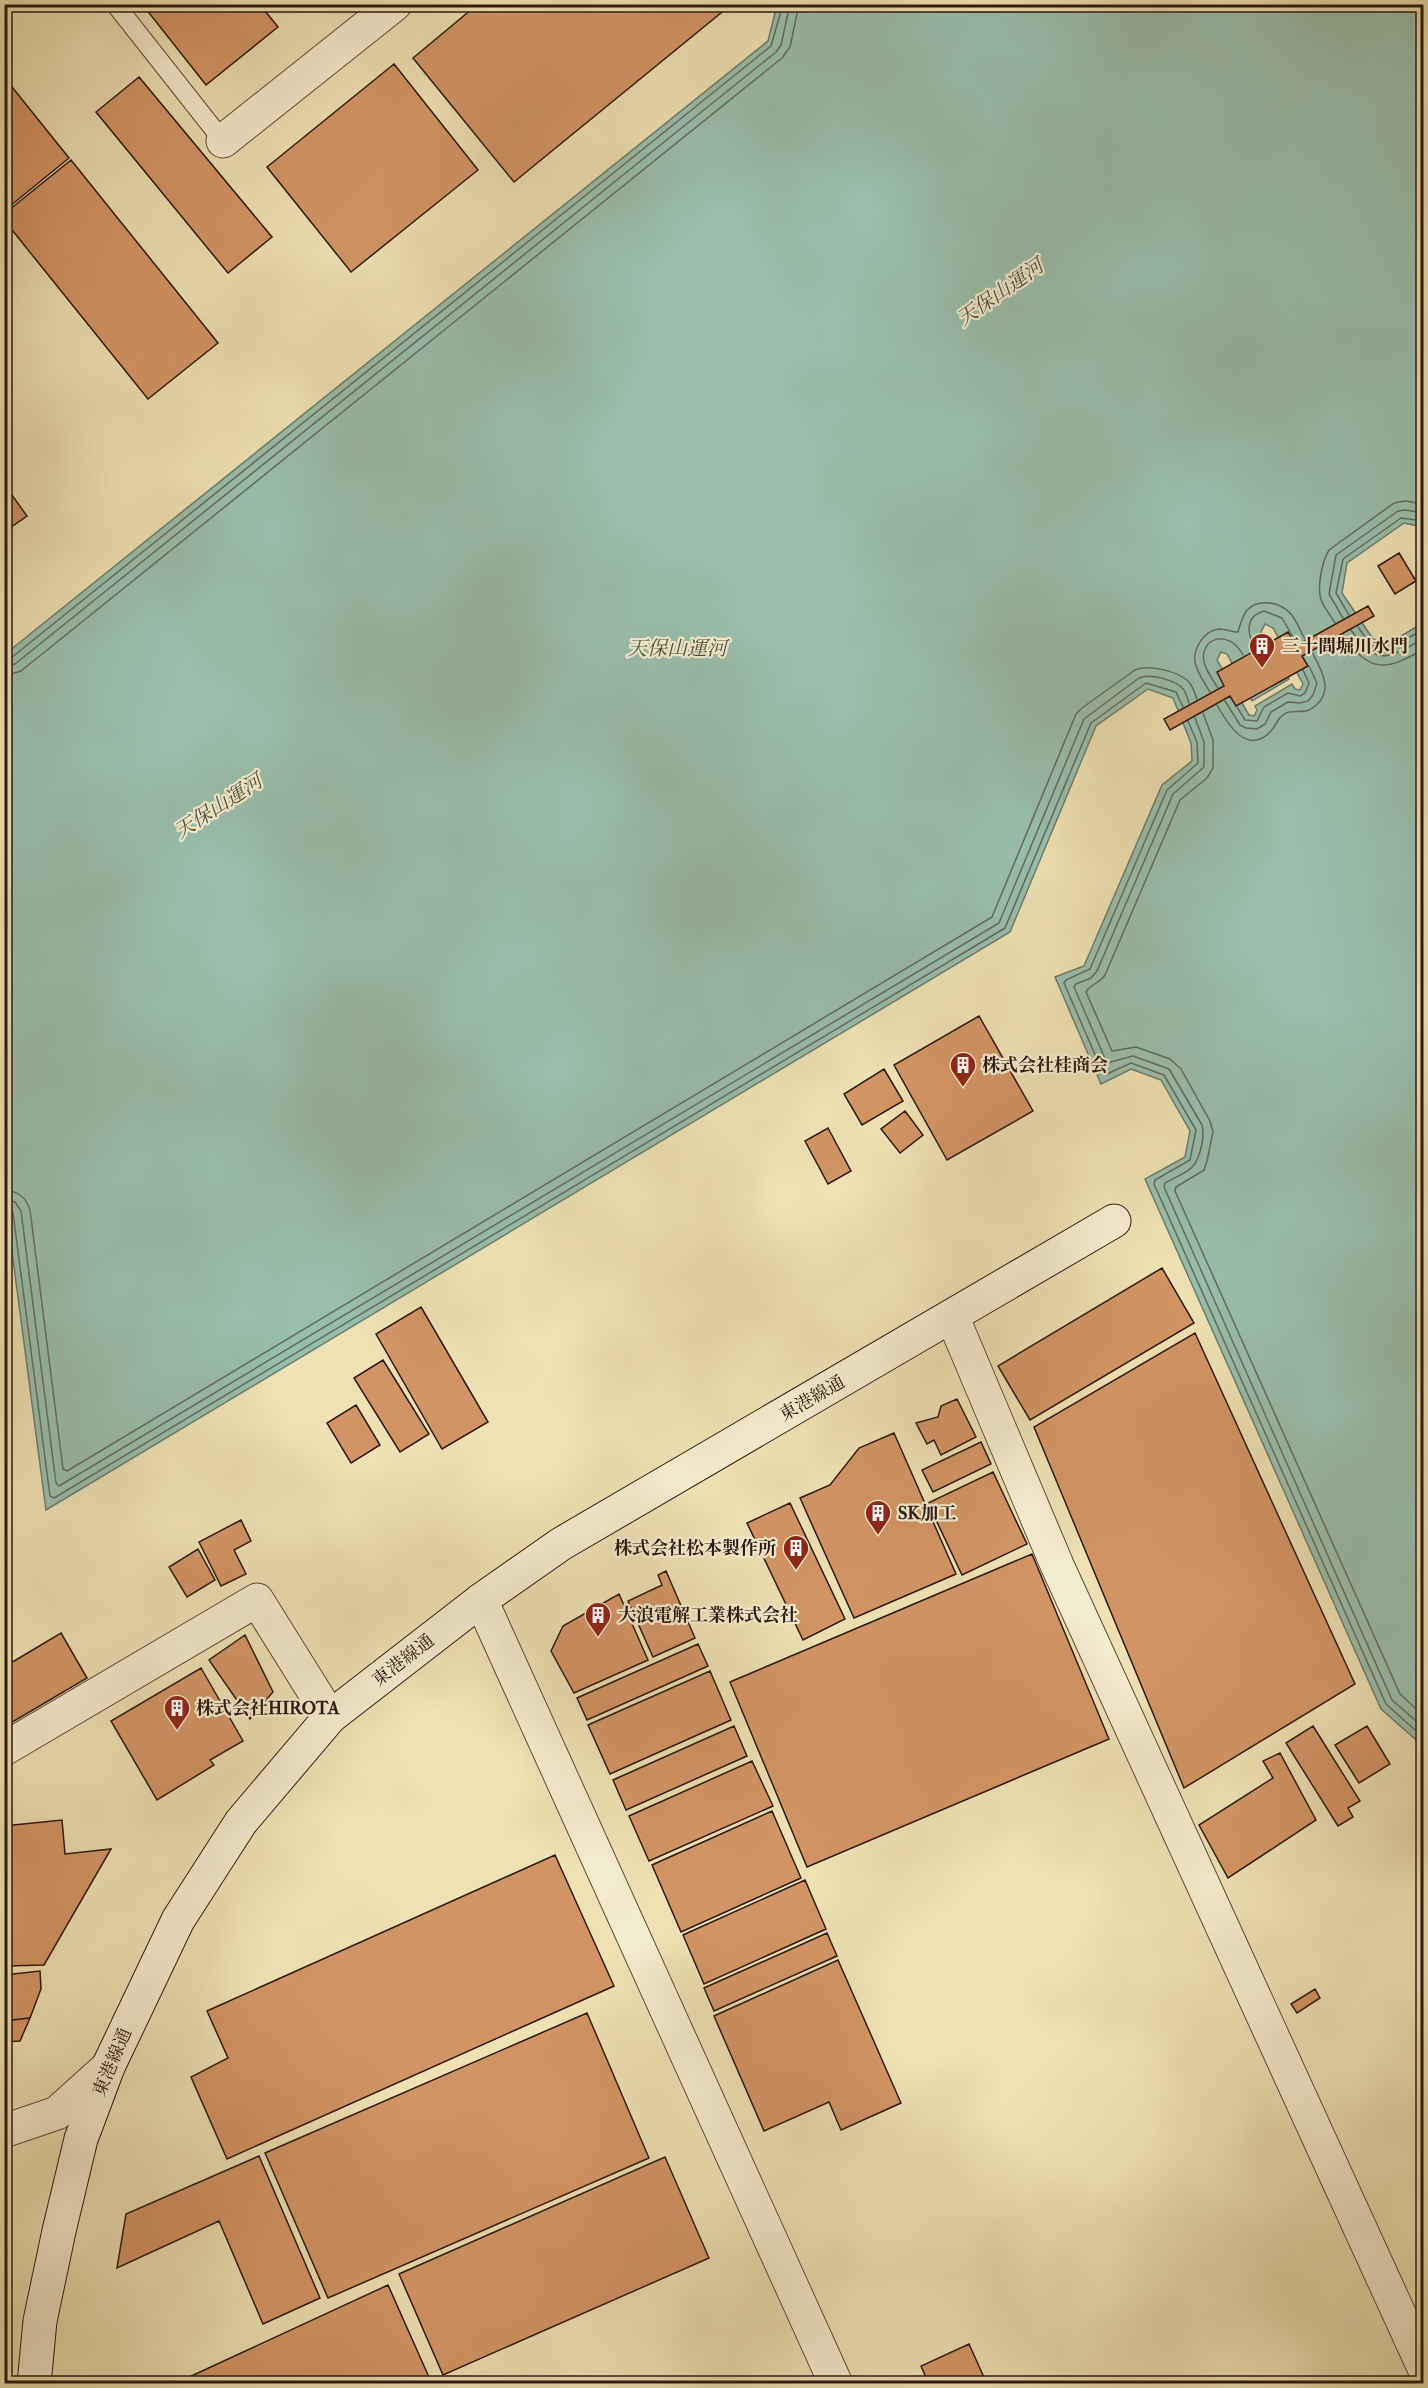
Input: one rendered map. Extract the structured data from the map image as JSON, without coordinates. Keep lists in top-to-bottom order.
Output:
{
  "streets": {
    "street": ["東港線通"]
  },
  "water": ["天保山運河"],
  "places": {
    "building": [
      "三十間堀川水門",
      "株式会社桂商会",
      "SK加工",
      "株式会社松本製作所",
      "大浪電解工業株式会社",
      "株式会社HIROTA"
    ]
  }
}
